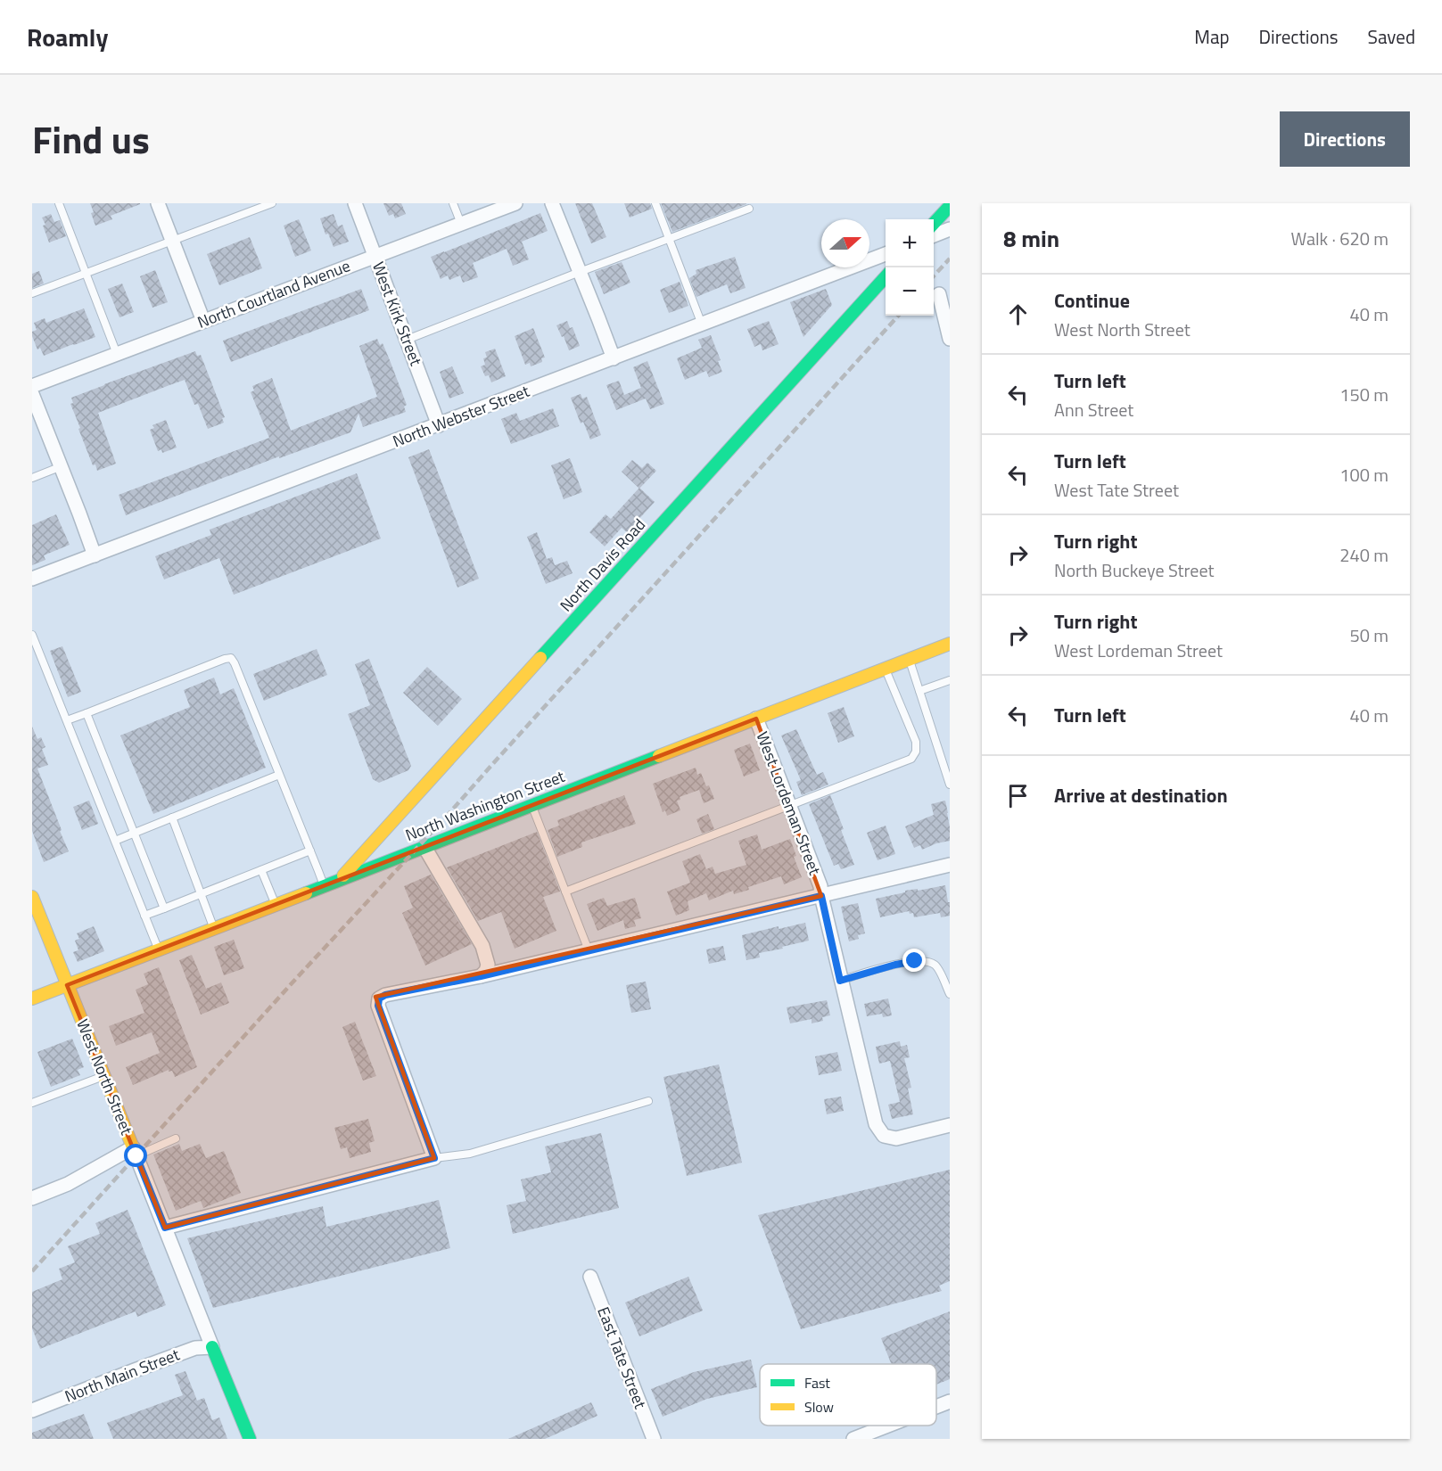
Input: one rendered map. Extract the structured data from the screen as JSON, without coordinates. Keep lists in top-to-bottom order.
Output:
{
  "streets": {
    "street": [
      "North Courtland Avenue",
      "West Kirk Street",
      "North Webster Street",
      "North Davis Road",
      "West Lordeman Street",
      "North Washington Street",
      "West North Street",
      "East Tate Street",
      "North Main Street"
    ]
  },
  "crossings": [
    ["North Courtland Avenue", "West Kirk Street"],
    ["West Kirk Street", "North Webster Street"],
    ["North Davis Road", "North Washington Street"],
    ["West Lordeman Street", "North Washington Street"],
    ["North Washington Street", "West North Street"],
    ["West North Street", "North Main Street"]
  ],
  "legend": ["Fast", "Slow"],
  "north": "right",
  "page": {
    "header": "Roamly",
    "nav": ["Map", "Directions", "Saved"],
    "title": "Find us",
    "buttons": "Directions",
    "heading": ["8 min", "Walk · 620 m"],
    "map_buttons": ["+", "−"],
    "list": [
      ["Continue", "West North Street", "40 m"],
      ["Turn left", "Ann Street", "150 m"],
      ["Turn left", "West Tate Street", "100 m"],
      ["Turn right", "North Buckeye Street", "240 m"],
      ["Turn right", "West Lordeman Street", "50 m"],
      ["Turn left", "40 m"],
      "Arrive at destination"
    ]
  }
}
